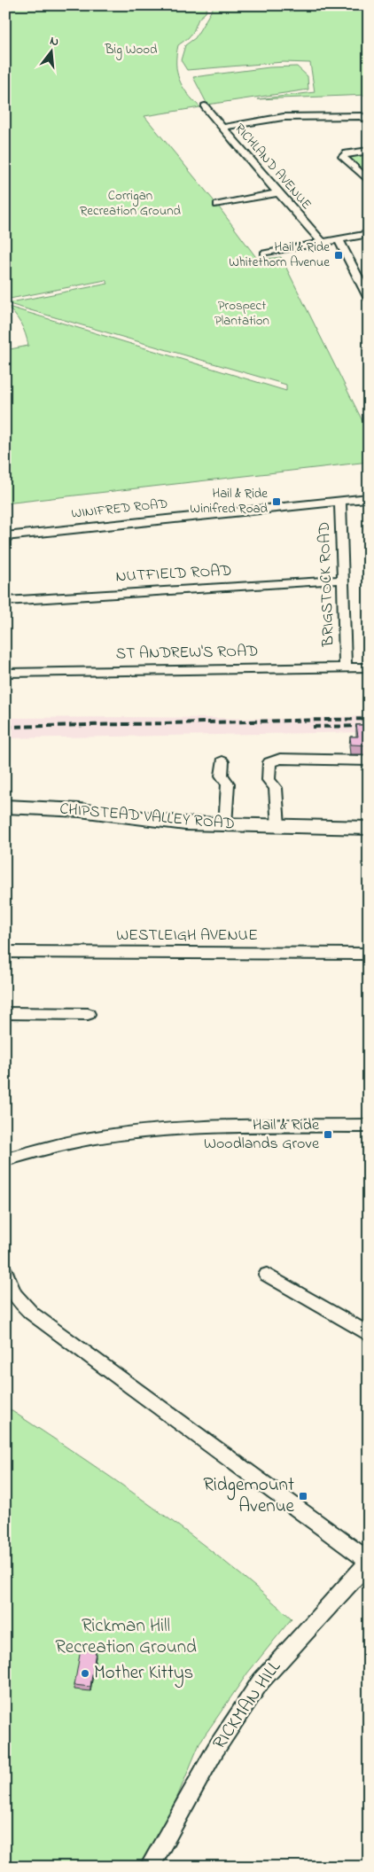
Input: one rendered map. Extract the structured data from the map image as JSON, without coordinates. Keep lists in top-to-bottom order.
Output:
{
  "streets": {
    "main road": ["CHIPSTEAD VALLEY ROAD"],
    "street": [
      "RICHLAND AVENUE",
      "WINIFRED ROAD",
      "NUTFIELD ROAD",
      "BRIGSTOCK ROAD",
      "ST ANDREW'S ROAD",
      "WESTLEIGH AVENUE",
      "RICKMAN HILL"
    ]
  },
  "crossings": [
    ["WINIFRED ROAD", "BRIGSTOCK ROAD"],
    ["NUTFIELD ROAD", "BRIGSTOCK ROAD"],
    ["BRIGSTOCK ROAD", "ST ANDREW'S ROAD"]
  ],
  "parks": [
    "Big Wood",
    "Corrigan Recreation Ground",
    "Prospect Plantation",
    "Rickman Hill Recreation Ground"
  ],
  "places": {
    "transit": [
      "Hail & Ride Whitethorn Avenue",
      "Hail & Ride Winifred Road",
      "Hail & Ride Woodlands Grove",
      "Ridgemount Avenue"
    ],
    "other": ["Mother Kittys"]
  },
  "north": "top"
}
